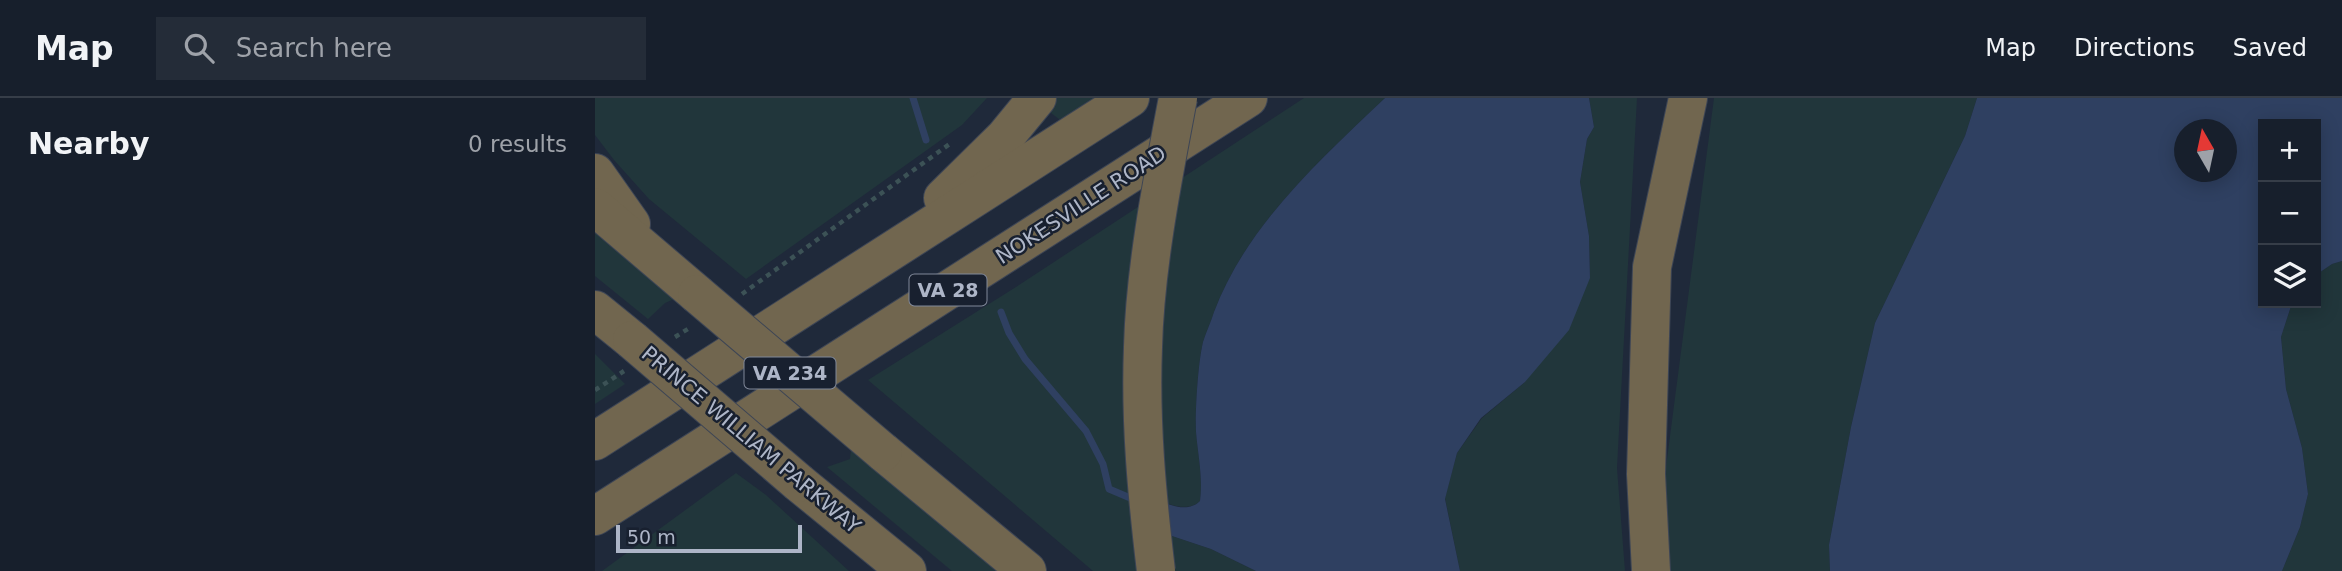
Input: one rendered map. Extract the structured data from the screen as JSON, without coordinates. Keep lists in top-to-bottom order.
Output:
{
  "streets": {
    "highway": [
      "NOKESVILLE ROAD",
      "VA 28",
      "VA 234",
      "PRINCE WILLIAM PARKWAY"
    ]
  },
  "scale_bar": "50 m",
  "north": "top",
  "page": {
    "header": "Map",
    "search": "Search here",
    "nav": ["Map", "Directions", "Saved"],
    "heading": ["Nearby", "0 results"],
    "map_buttons": ["+", "−"],
    "scale": "50 m"
  }
}
